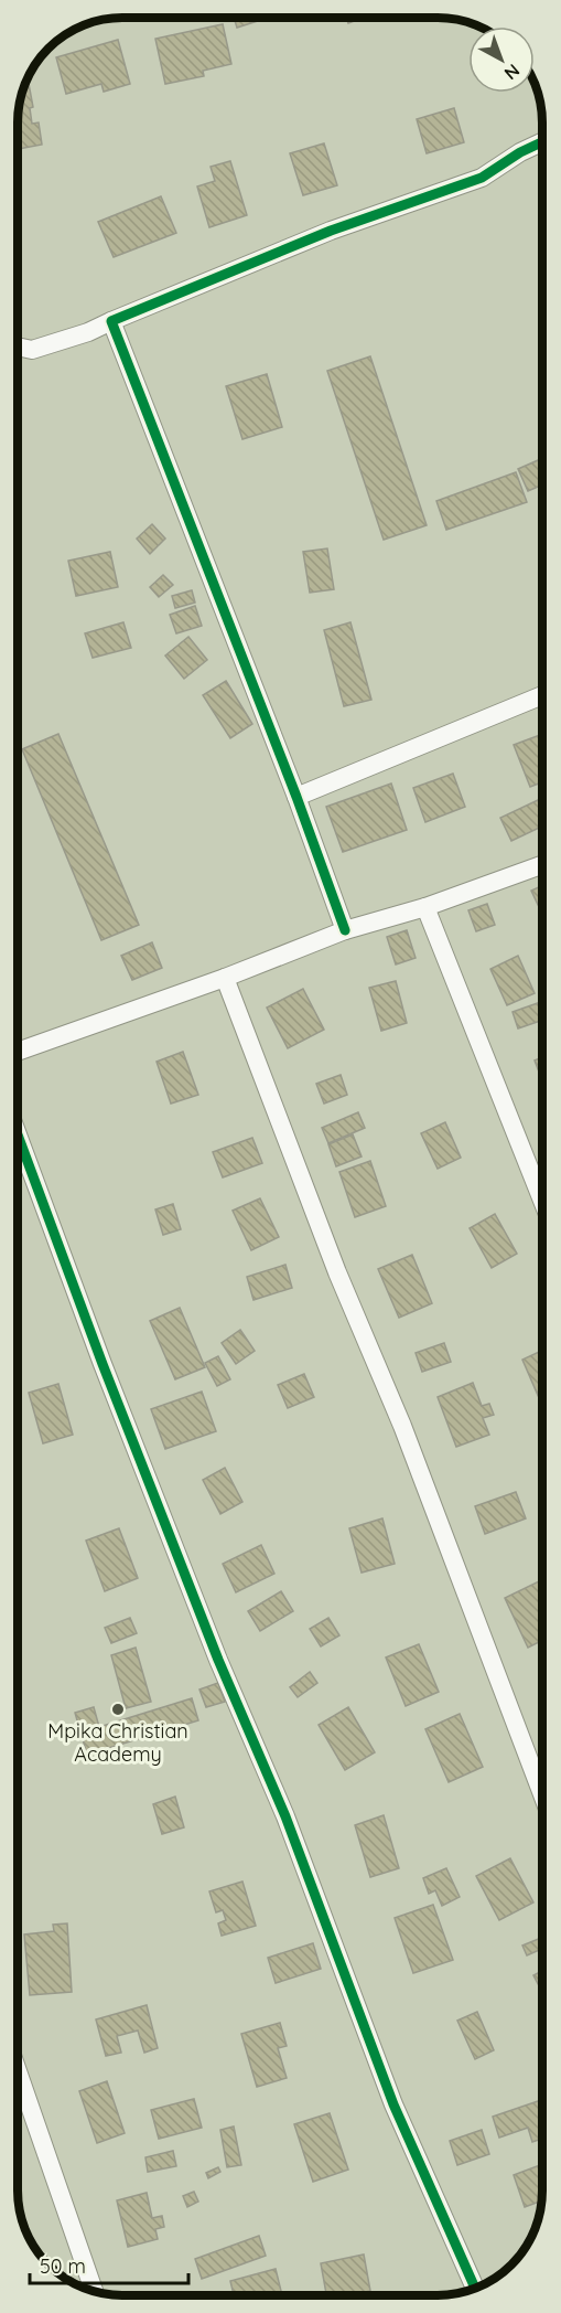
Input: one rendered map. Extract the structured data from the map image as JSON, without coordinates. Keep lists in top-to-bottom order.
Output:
{
  "places": ["Mpika Christian Academy"],
  "scale_bar": "50 m",
  "north": "bottom right"
}
